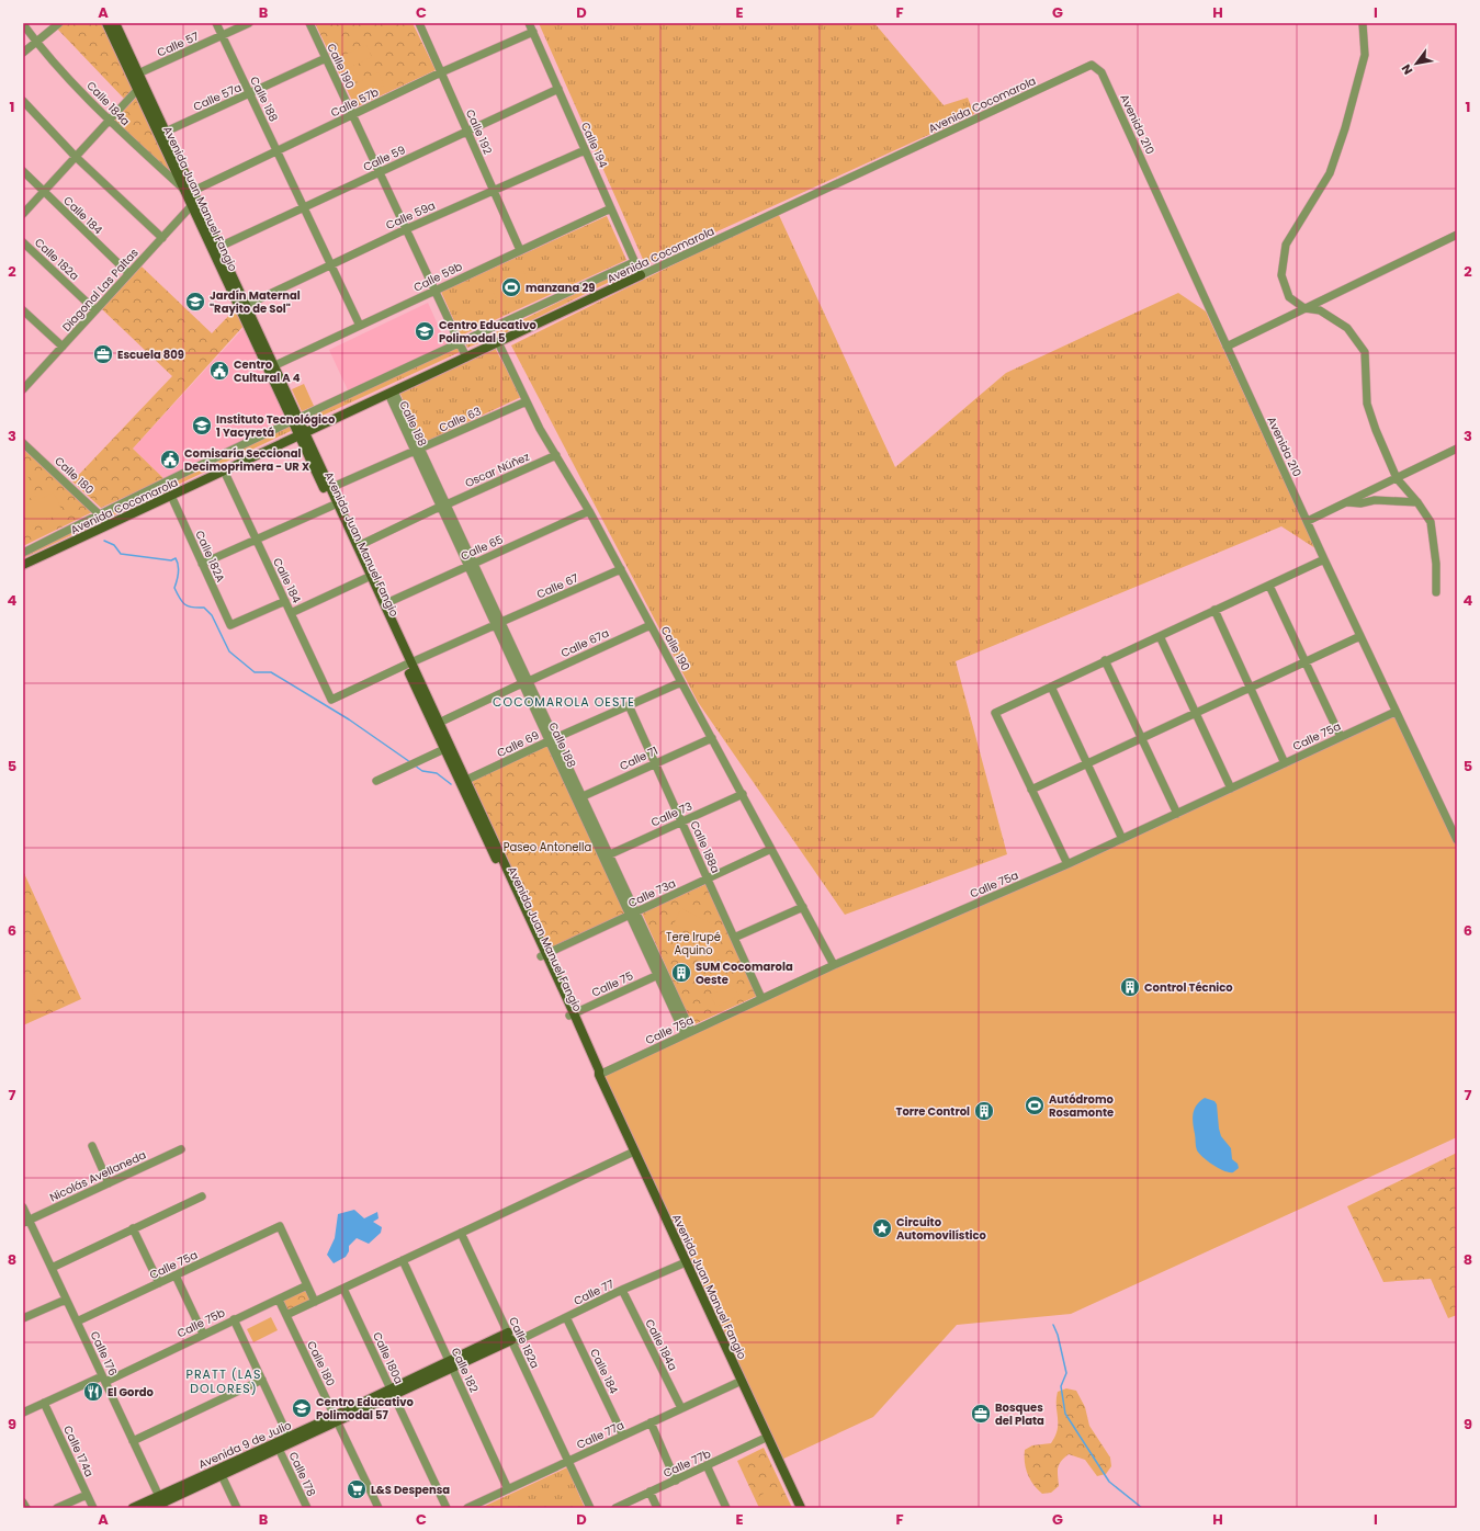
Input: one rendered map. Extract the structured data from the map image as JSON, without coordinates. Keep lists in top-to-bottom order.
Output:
{
  "streets": {
    "main road": ["Avenida Cocomarola", "Avenida Juan Manuel Fangio", "Avenida 9 de Julio"],
    "street": [
      "Calle 57",
      "Calle 190",
      "Calle 57a",
      "Calle 188",
      "Calle 57b",
      "Calle 184a",
      "Avenida 210",
      "Calle 192",
      "Calle 194",
      "Calle 59",
      "Calle 184",
      "Calle 59a",
      "Calle 182a",
      "Calle 59b",
      "Diagonal Las Paltas",
      "Calle 63",
      "Oscar Núñez",
      "Calle 180",
      "Calle 65",
      "Calle 182A",
      "Calle 67",
      "Calle 67a",
      "Calle 75a",
      "Calle 69",
      "Calle 71",
      "Calle 73",
      "Calle 188a",
      "Calle 73a",
      "Calle 75",
      "Nicolás Avellaneda",
      "Calle 77",
      "Calle 75b",
      "Calle 176",
      "Calle 180a",
      "Calle 182",
      "Calle 77a",
      "Calle 174a",
      "Calle 77b",
      "Calle 178"
    ]
  },
  "crossings": [
    ["Calle 57", "Calle 188"],
    ["Calle 57", "Avenida Juan Manuel Fangio"],
    ["Calle 190", "Calle 57a"],
    ["Calle 190", "Calle 57b"],
    ["Calle 190", "Avenida Cocomarola"],
    ["Calle 190", "Calle 59"],
    ["Calle 190", "Calle 59a"],
    ["Calle 190", "Calle 59b"],
    ["Calle 190", "Calle 63"],
    ["Calle 190", "Oscar Núñez"],
    ["Calle 190", "Calle 65"],
    ["Calle 190", "Calle 67"],
    ["Calle 190", "Calle 67a"],
    ["Calle 190", "Calle 75a"],
    ["Calle 190", "Calle 69"],
    ["Calle 190", "Calle 71"],
    ["Calle 190", "Calle 73"],
    ["Calle 190", "Calle 73a"],
    ["Calle 57a", "Calle 188"],
    ["Calle 57a", "Avenida Juan Manuel Fangio"],
    ["Calle 188", "Calle 57b"],
    ["Calle 188", "Avenida Cocomarola"],
    ["Calle 188", "Calle 59"],
    ["Calle 188", "Calle 59a"],
    ["Calle 188", "Calle 59b"],
    ["Calle 188", "Calle 63"],
    ["Calle 188", "Oscar Núñez"],
    ["Calle 188", "Calle 65"],
    ["Calle 188", "Calle 67"],
    ["Calle 188", "Calle 67a"],
    ["Calle 188", "Calle 75a"],
    ["Calle 188", "Calle 69"],
    ["Calle 188", "Calle 71"],
    ["Calle 188", "Calle 73"],
    ["Calle 188", "Calle 73a"],
    ["Calle 188", "Calle 75"],
    ["Calle 57b", "Calle 184a"],
    ["Calle 57b", "Calle 192"],
    ["Calle 57b", "Calle 194"],
    ["Calle 57b", "Avenida Juan Manuel Fangio"],
    ["Calle 184a", "Avenida Juan Manuel Fangio"],
    ["Calle 184a", "Calle 77"],
    ["Calle 184a", "Calle 77a"],
    ["Avenida Cocomarola", "Avenida 210"],
    ["Avenida Cocomarola", "Calle 194"],
    ["Avenida Cocomarola", "Avenida Juan Manuel Fangio"],
    ["Avenida Cocomarola", "Calle 184"],
    ["Avenida Cocomarola", "Calle 180"],
    ["Avenida Cocomarola", "Calle 182A"],
    ["Avenida 210", "Calle 75a"],
    ["Calle 192", "Calle 59"],
    ["Calle 192", "Calle 59a"],
    ["Calle 192", "Calle 59b"],
    ["Calle 194", "Calle 59"],
    ["Calle 194", "Calle 59a"],
    ["Calle 194", "Calle 59b"],
    ["Calle 59", "Avenida Juan Manuel Fangio"],
    ["Avenida Juan Manuel Fangio", "Calle 59a"],
    ["Avenida Juan Manuel Fangio", "Calle 59b"],
    ["Avenida Juan Manuel Fangio", "Diagonal Las Paltas"],
    ["Avenida Juan Manuel Fangio", "Calle 63"],
    ["Avenida Juan Manuel Fangio", "Oscar Núñez"],
    ["Avenida Juan Manuel Fangio", "Calle 65"],
    ["Avenida Juan Manuel Fangio", "Calle 67"],
    ["Avenida Juan Manuel Fangio", "Calle 67a"],
    ["Avenida Juan Manuel Fangio", "Calle 75a"],
    ["Avenida Juan Manuel Fangio", "Calle 69"],
    ["Avenida Juan Manuel Fangio", "Calle 73a"],
    ["Avenida Juan Manuel Fangio", "Calle 75"],
    ["Avenida Juan Manuel Fangio", "Calle 77"],
    ["Avenida Juan Manuel Fangio", "Calle 77a"],
    ["Avenida Juan Manuel Fangio", "Calle 77b"],
    ["Calle 184", "Diagonal Las Paltas"],
    ["Calle 184", "Calle 182A"],
    ["Calle 184", "Calle 67"],
    ["Calle 184", "Calle 77"],
    ["Calle 184", "Calle 77a"],
    ["Calle 182a", "Diagonal Las Paltas"],
    ["Calle 182a", "Calle 77"],
    ["Calle 182a", "Calle 77a"],
    ["Calle 182a", "Avenida 9 de Julio"],
    ["Calle 180", "Calle 75b"],
    ["Calle 180", "Avenida 9 de Julio"],
    ["Calle 75a", "Calle 188a"],
    ["Calle 75a", "Calle 75b"],
    ["Calle 75a", "Calle 176"],
    ["Calle 69", "Calle 188a"],
    ["Calle 71", "Calle 188a"],
    ["Calle 73", "Calle 188a"],
    ["Calle 188a", "Calle 73a"],
    ["Nicolás Avellaneda", "Calle 176"],
    ["Calle 77", "Avenida 9 de Julio"],
    ["Calle 75b", "Calle 176"],
    ["Calle 75b", "Calle 174a"],
    ["Calle 75b", "Calle 178"],
    ["Calle 176", "Avenida 9 de Julio"],
    ["Calle 180a", "Avenida 9 de Julio"],
    ["Calle 182", "Calle 77a"],
    ["Calle 182", "Avenida 9 de Julio"],
    ["Avenida 9 de Julio", "Calle 178"]
  ],
  "districts": ["COCOMAROLA OESTE", "PRATT (LAS DOLORES)"],
  "parks": ["Paseo Antonella", "Tere Irupé Aquino"],
  "places": {
    "sports": ["manzana 29", "Autódromo Rosamonte"],
    "school or university": [
      "Jardín Maternal \"Rayito de Sol\"",
      "Centro Educativo Polimodal 5",
      "Instituto Tecnológico 1 Yacyretá",
      "Centro Educativo Polimodal 57"
    ],
    "office": ["Escuela 809", "Bosques del Plata"],
    "public building": ["Centro Cultural A 4", "Comisaría Seccional Decimoprimera - UR X"],
    "building": ["SUM Cocomarola Oeste", "Control Técnico", "Torre Control"],
    "place": ["Circuito Automovilístico"],
    "restaurant": ["El Gordo"],
    "supermarket": ["L&S Despensa"]
  },
  "north": "bottom left",
  "grid": {
    "columns": [
      "A",
      "B",
      "C",
      "D",
      "E",
      "F",
      "G",
      "H",
      "I"
    ],
    "rows": [
      "1",
      "2",
      "3",
      "4",
      "5",
      "6",
      "7",
      "8",
      "9"
    ]
  }
}
